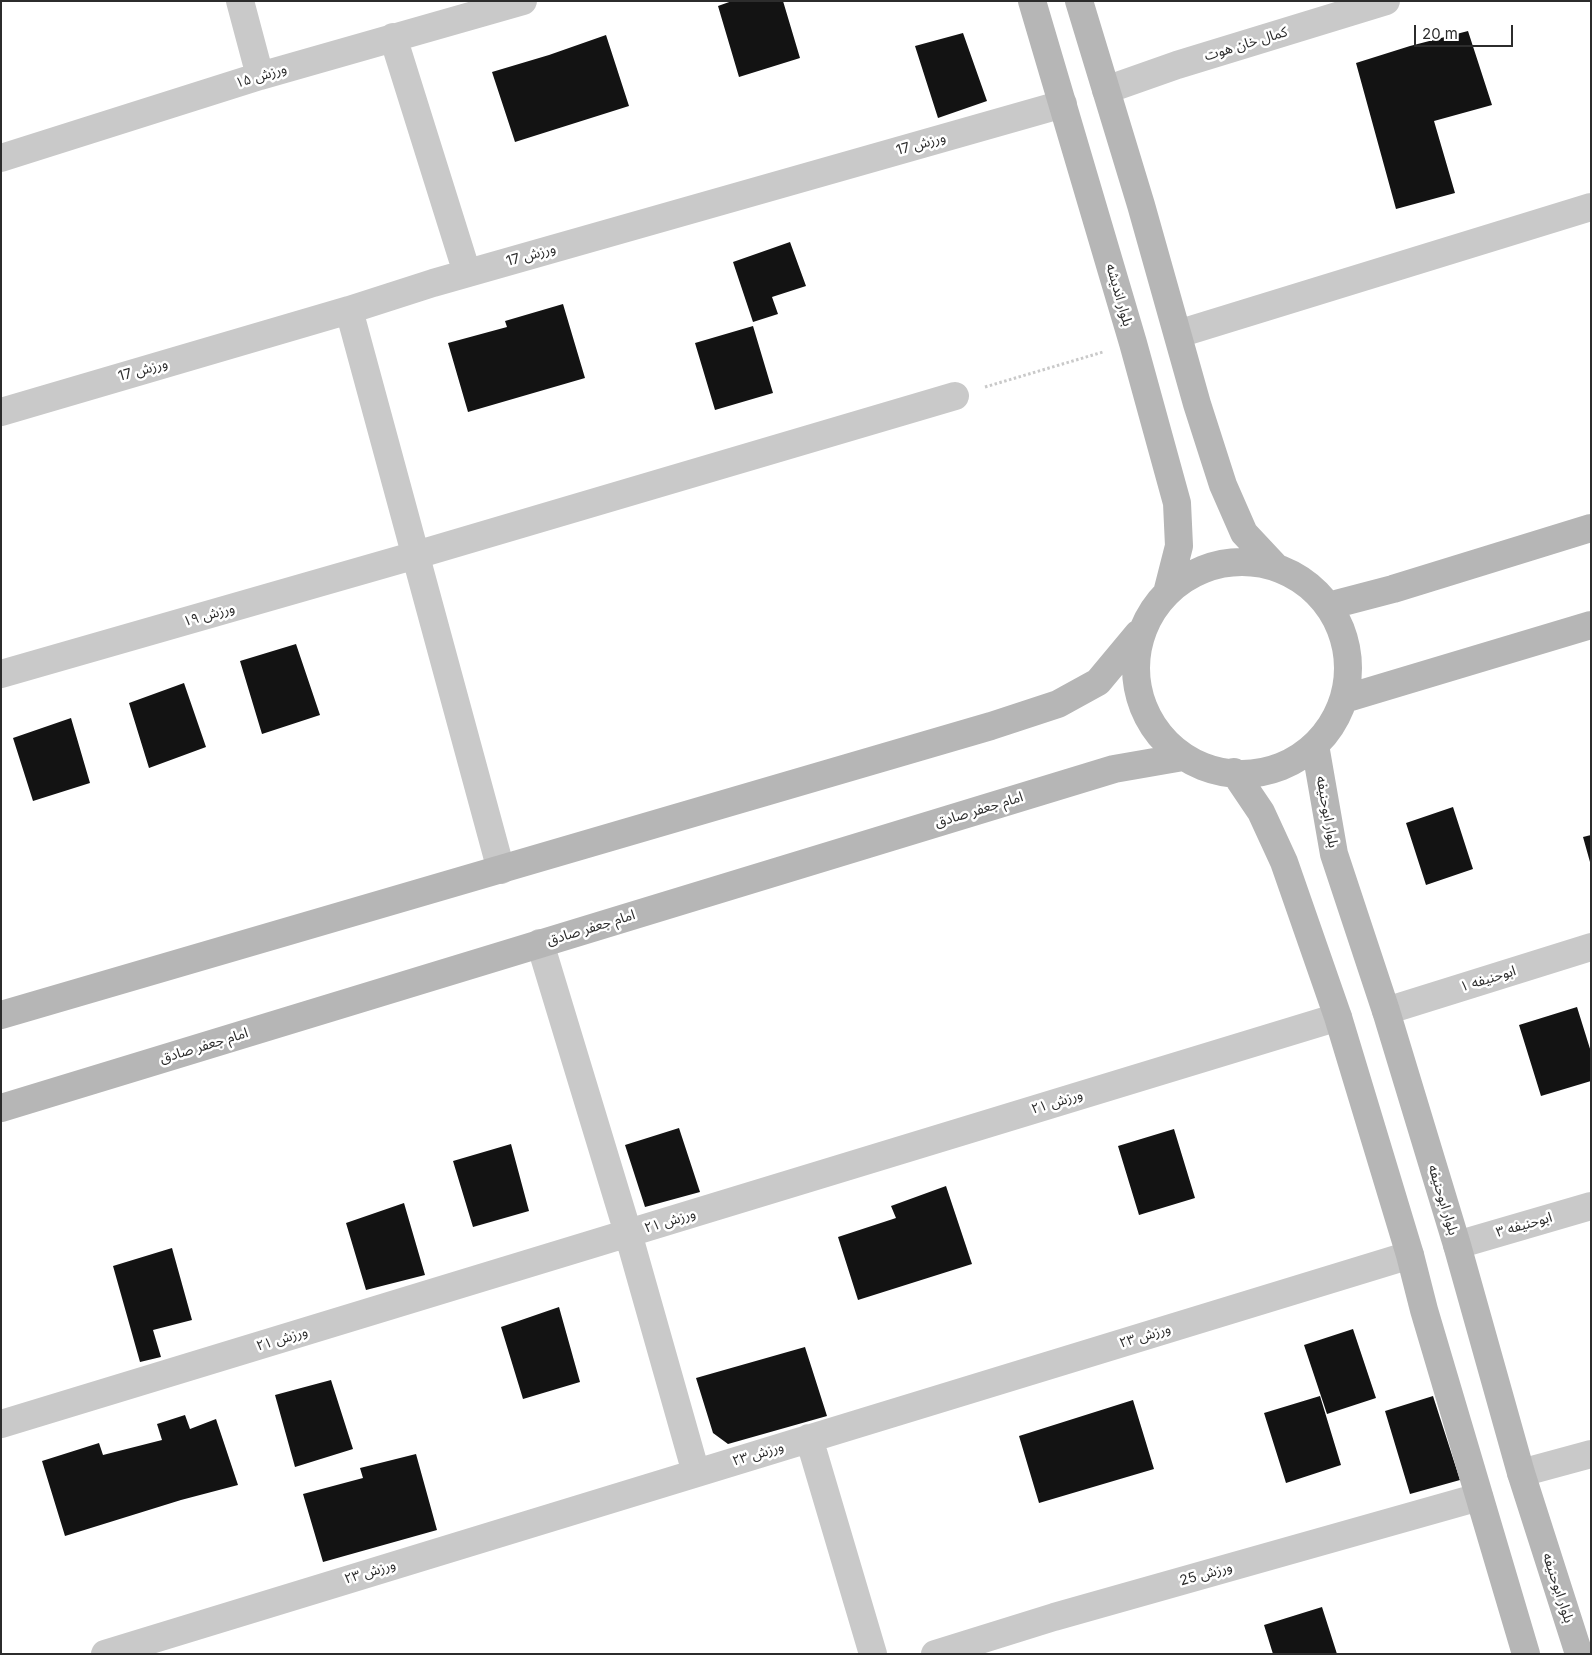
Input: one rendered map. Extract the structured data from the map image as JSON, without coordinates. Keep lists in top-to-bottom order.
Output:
{
  "streets": {
    "main road": ["بلوار اندیشه", "امام جعفر صادق", "بلوار ابوحنیفه"],
    "street": [
      "کمال خان هوت",
      "ورزش ۱۵",
      "ورزش 17",
      "ورزش ۱۹",
      "ابوحنیفه ۱",
      "ورزش ۲۱",
      "ابوحنیفه ۳",
      "ورزش ۲۳",
      "ورزش 25"
    ]
  },
  "crossings": [
    ["ورزش 17", "بلوار اندیشه"],
    ["بلوار ابوحنیفه", "ابوحنیفه ۱"],
    ["بلوار ابوحنیفه", "ابوحنیفه ۳"]
  ],
  "scale_bar": "20 m"
}
